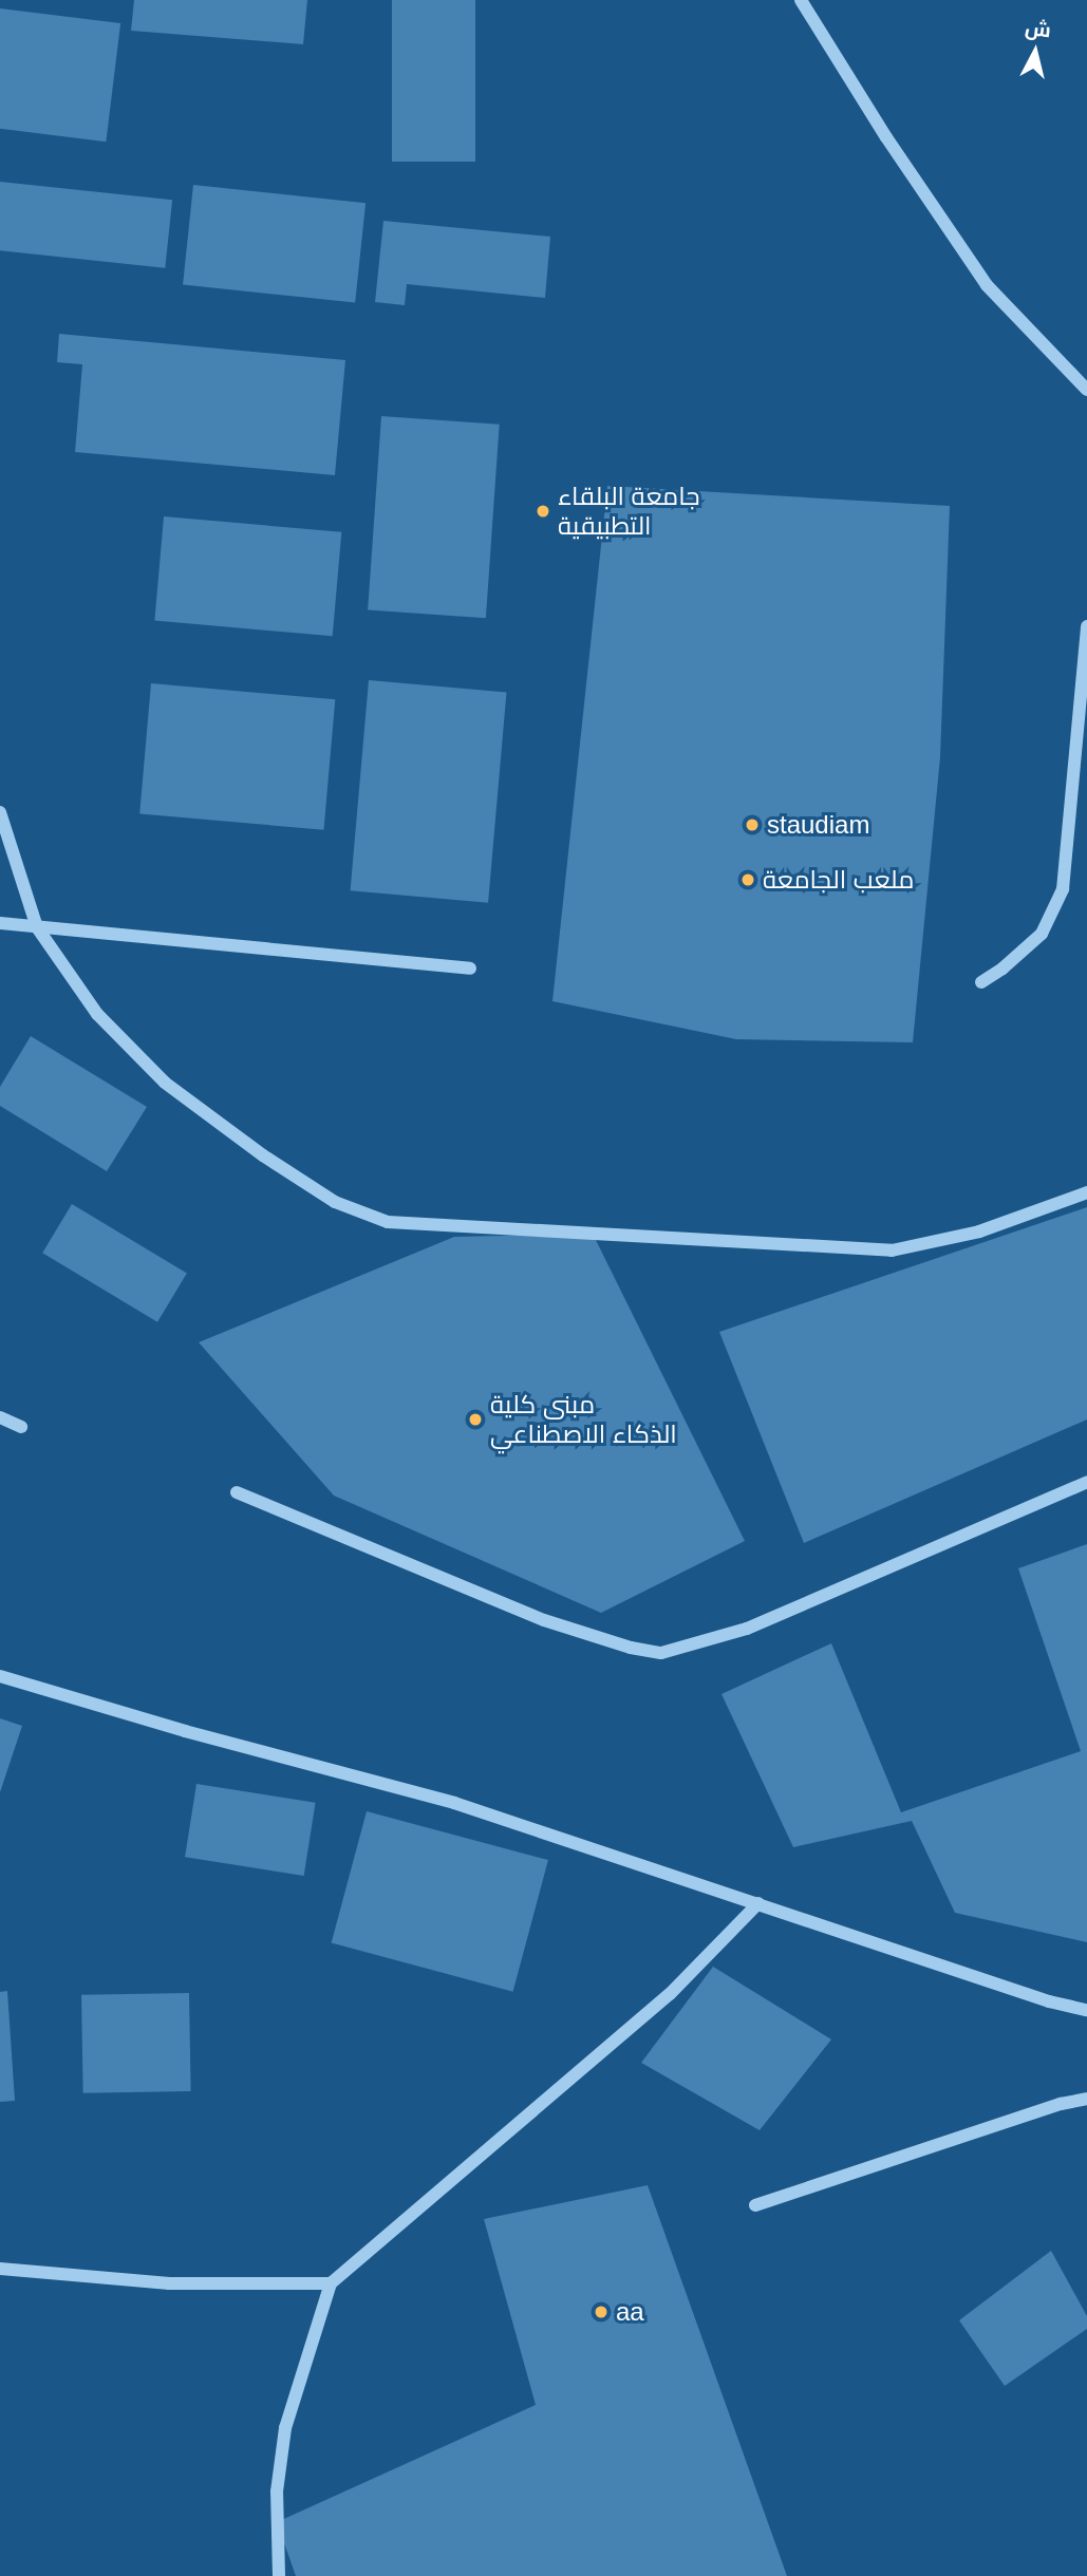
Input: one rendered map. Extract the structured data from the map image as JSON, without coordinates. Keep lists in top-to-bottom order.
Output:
{
  "places": [
    "جامعة البلقاء التطبيقية",
    "staudiam",
    "ملعب الجامعة",
    "مبنى كلية الذكاء الاصطناعي",
    "aa"
  ],
  "north": "top"
}
